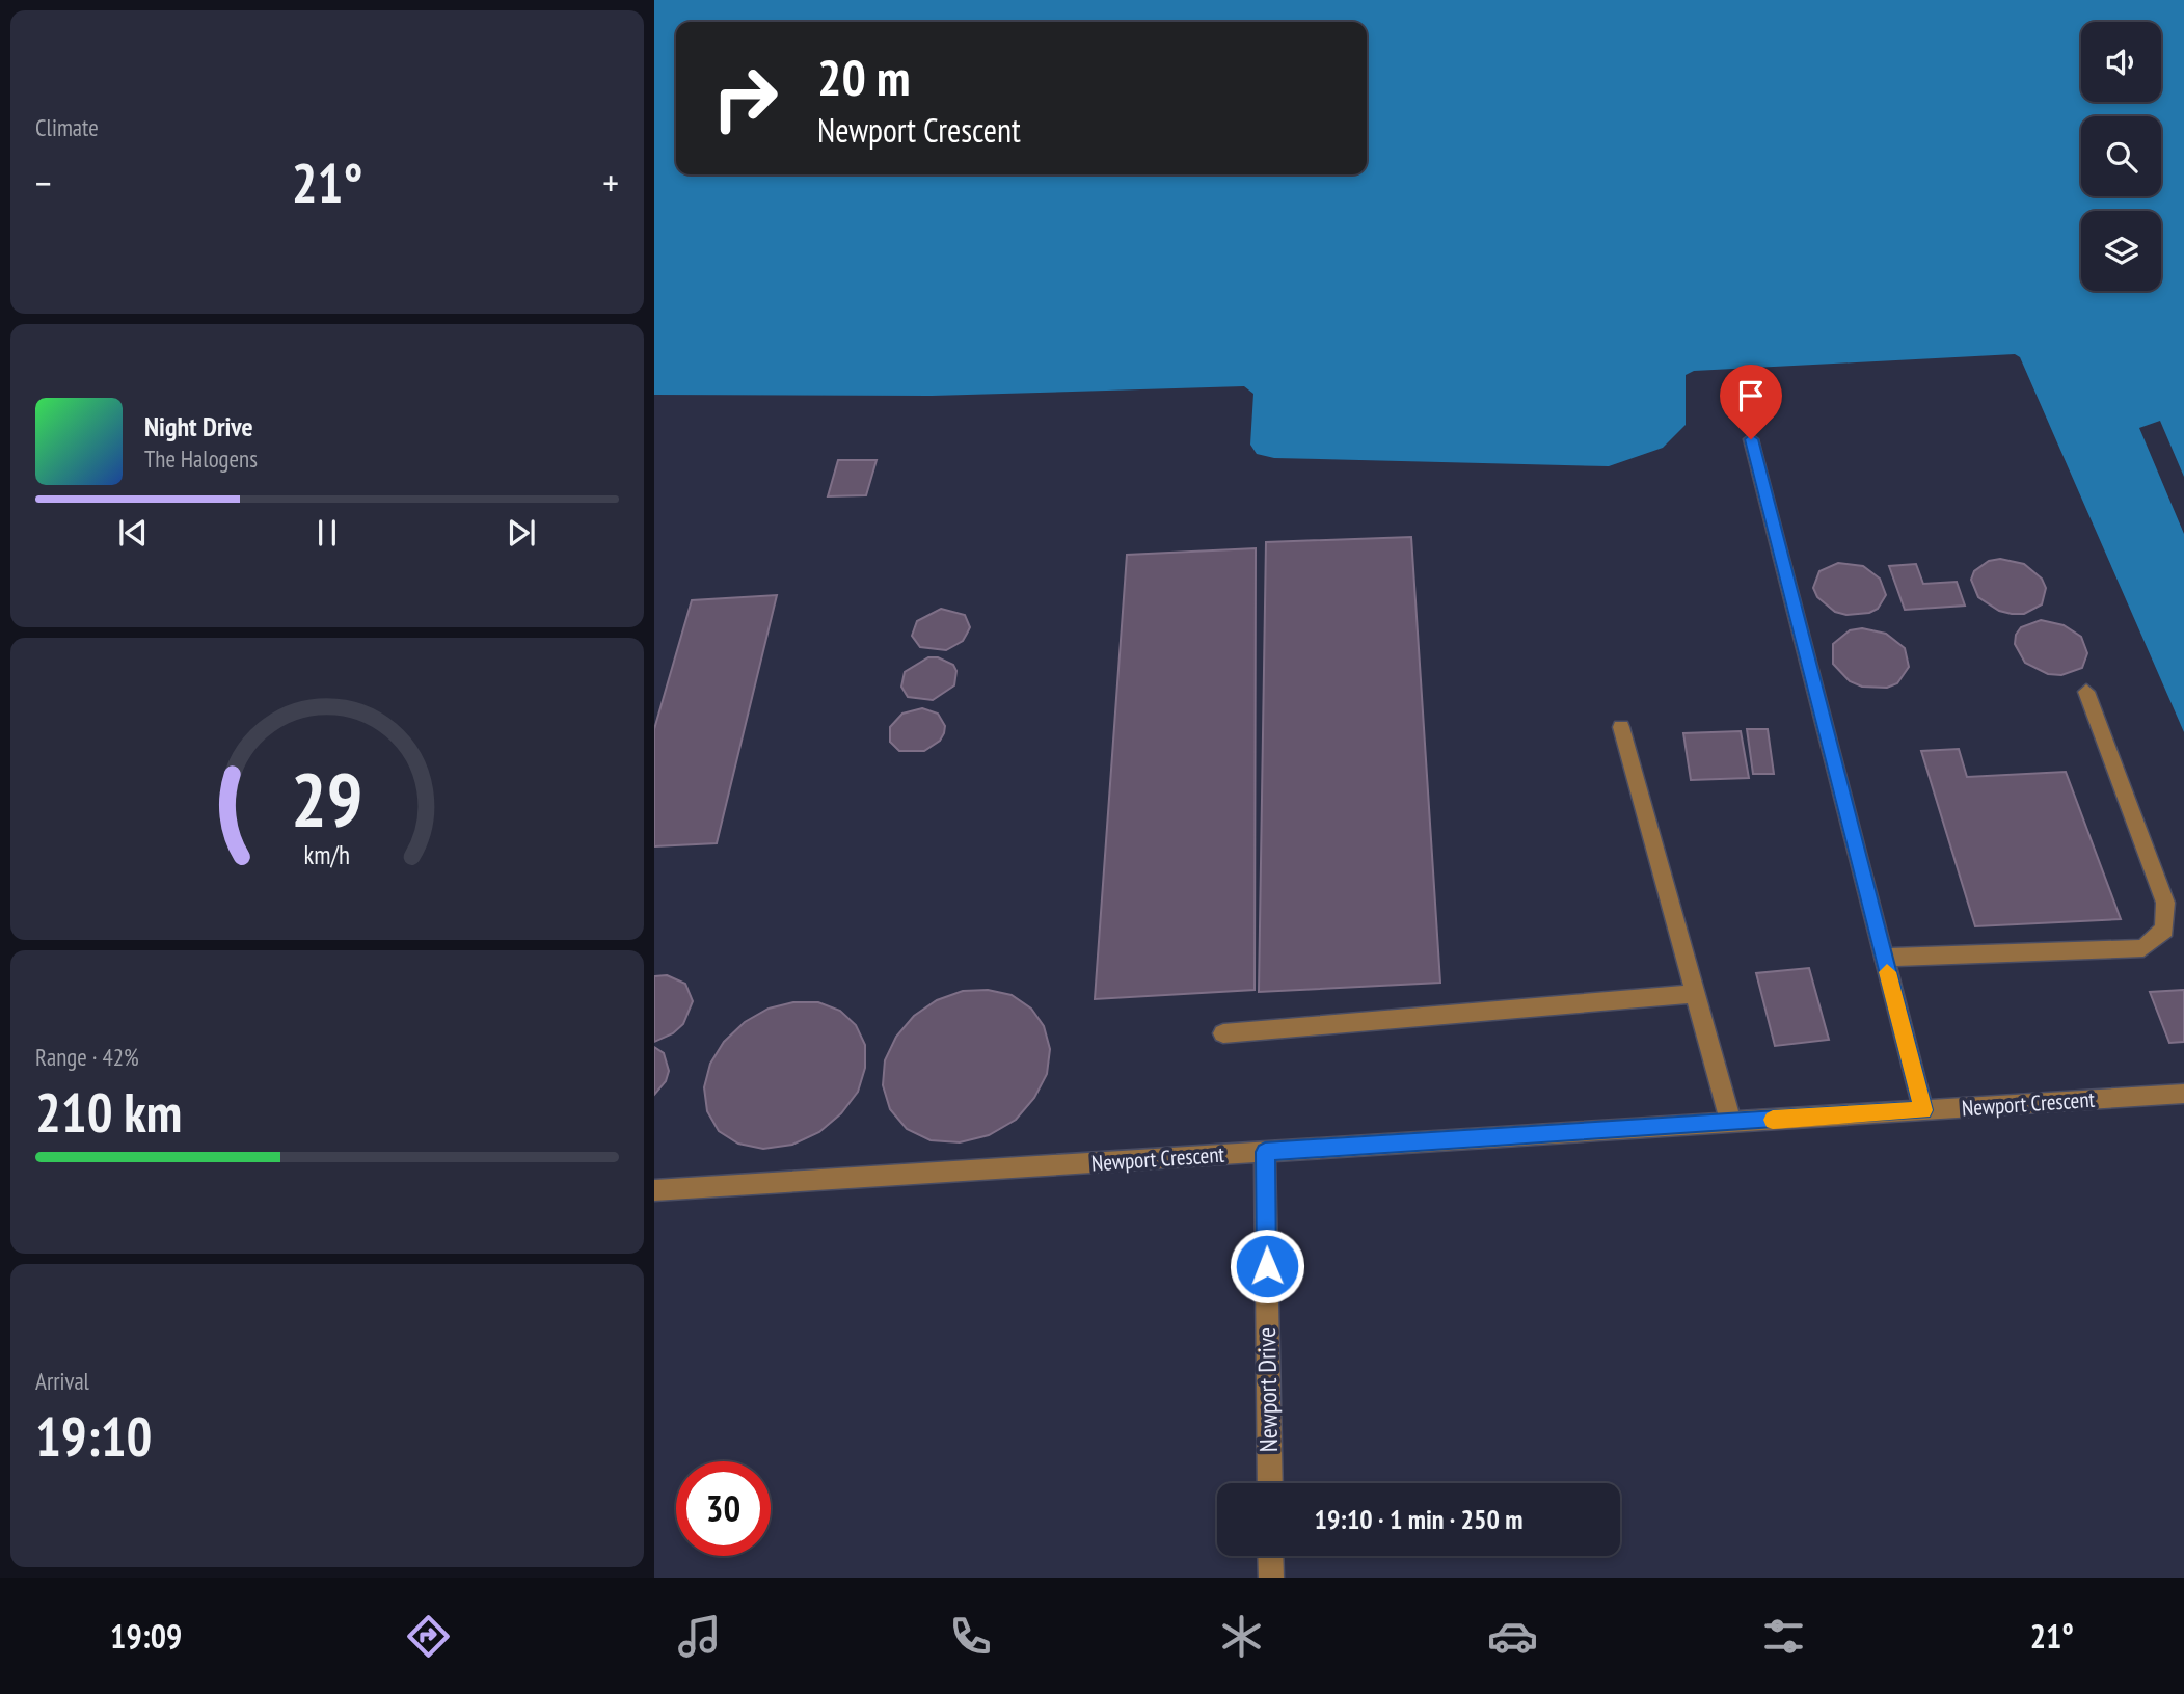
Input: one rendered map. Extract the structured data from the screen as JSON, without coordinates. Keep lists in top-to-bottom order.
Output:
{
  "streets": {
    "street": ["Newport Crescent", "Newport Drive"]
  },
  "crossings": [
    ["Newport Crescent", "Newport Drive"]
  ],
  "page": {
    "tile": [
      "Climate",
      ["Range · 42%", "210 km"],
      ["Arrival", "19:10"]
    ],
    "turn": ["20 m", "Newport Crescent"],
    "heat": ["−", "21°", "+"],
    "song": ["Night Drive", "The Halogens"],
    "limit": "30",
    "trip": "19:10 · 1 min · 250 m",
    "tabs": ["19:09", "21°"],
    "gauge": ["29", "km/h"]
  }
}
